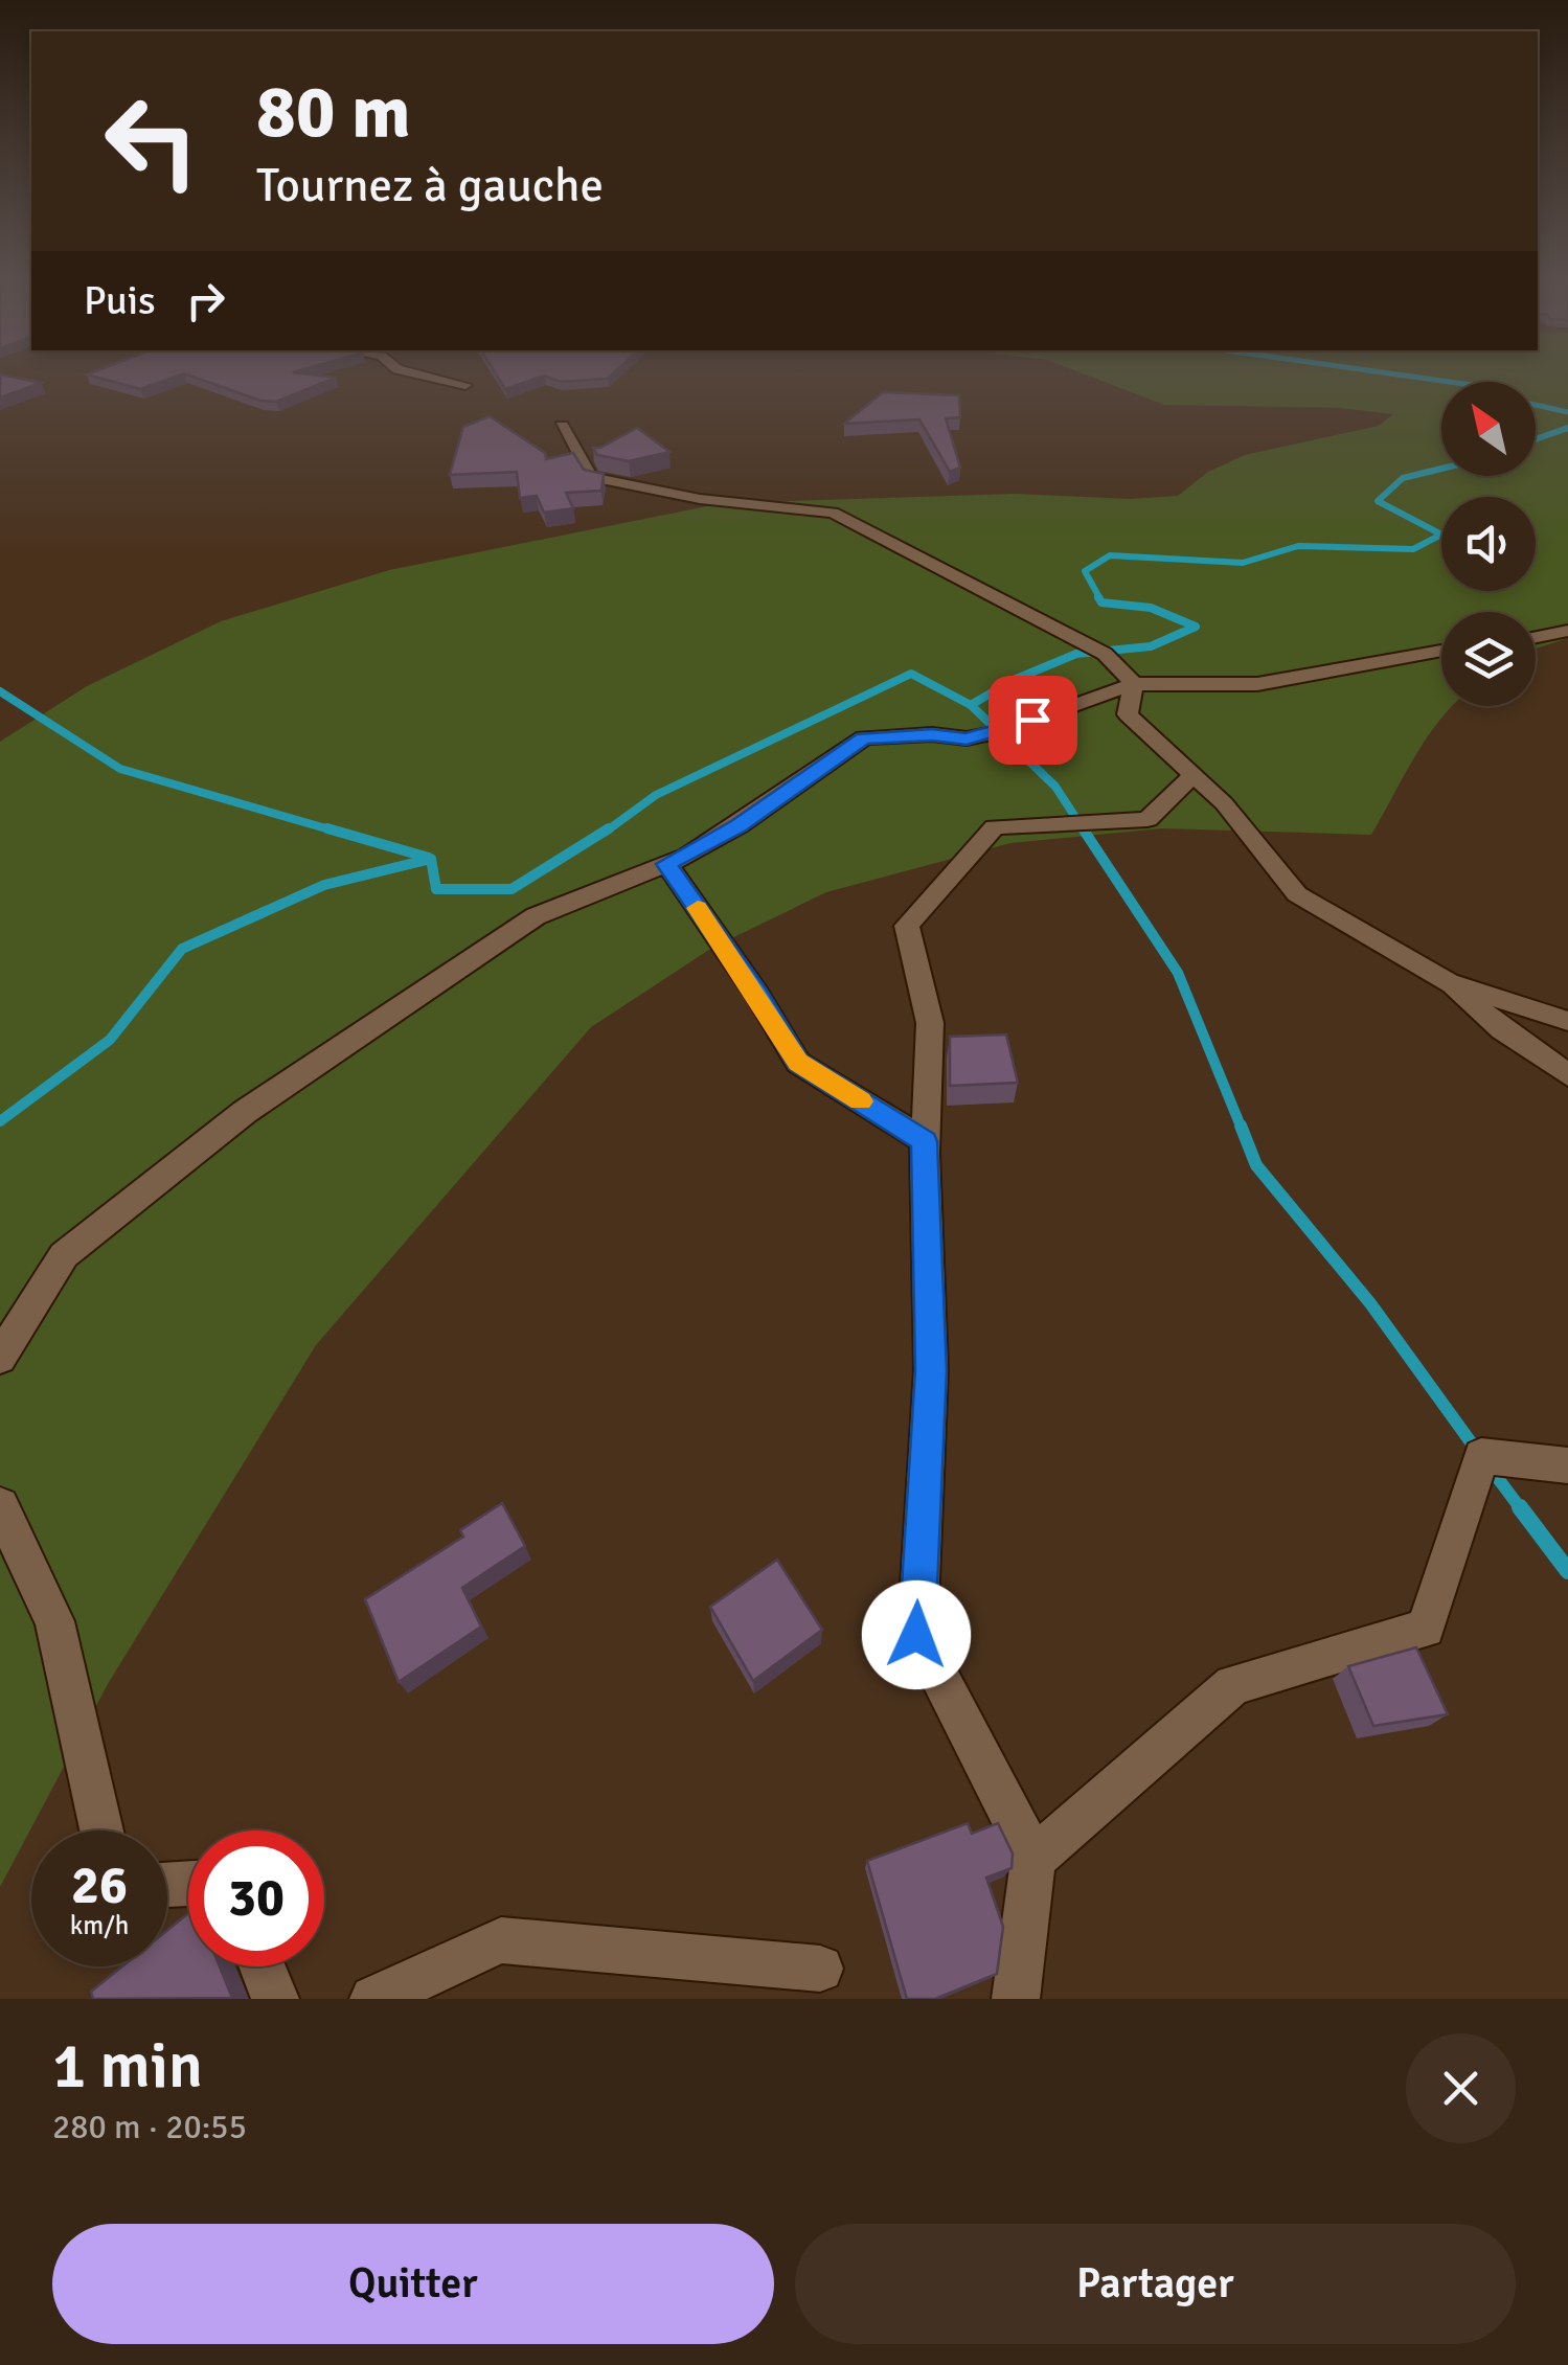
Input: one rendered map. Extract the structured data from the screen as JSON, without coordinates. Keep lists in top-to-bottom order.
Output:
{
  "north": "top left",
  "page": {
    "turn": ["80 m", "Tournez à gauche"],
    "then": "Puis",
    "speed": "26 km/h",
    "limit": "30",
    "heading": ["1 min", "280 m · 20:55"],
    "buttons": ["Quitter", "Partager"]
  }
}
